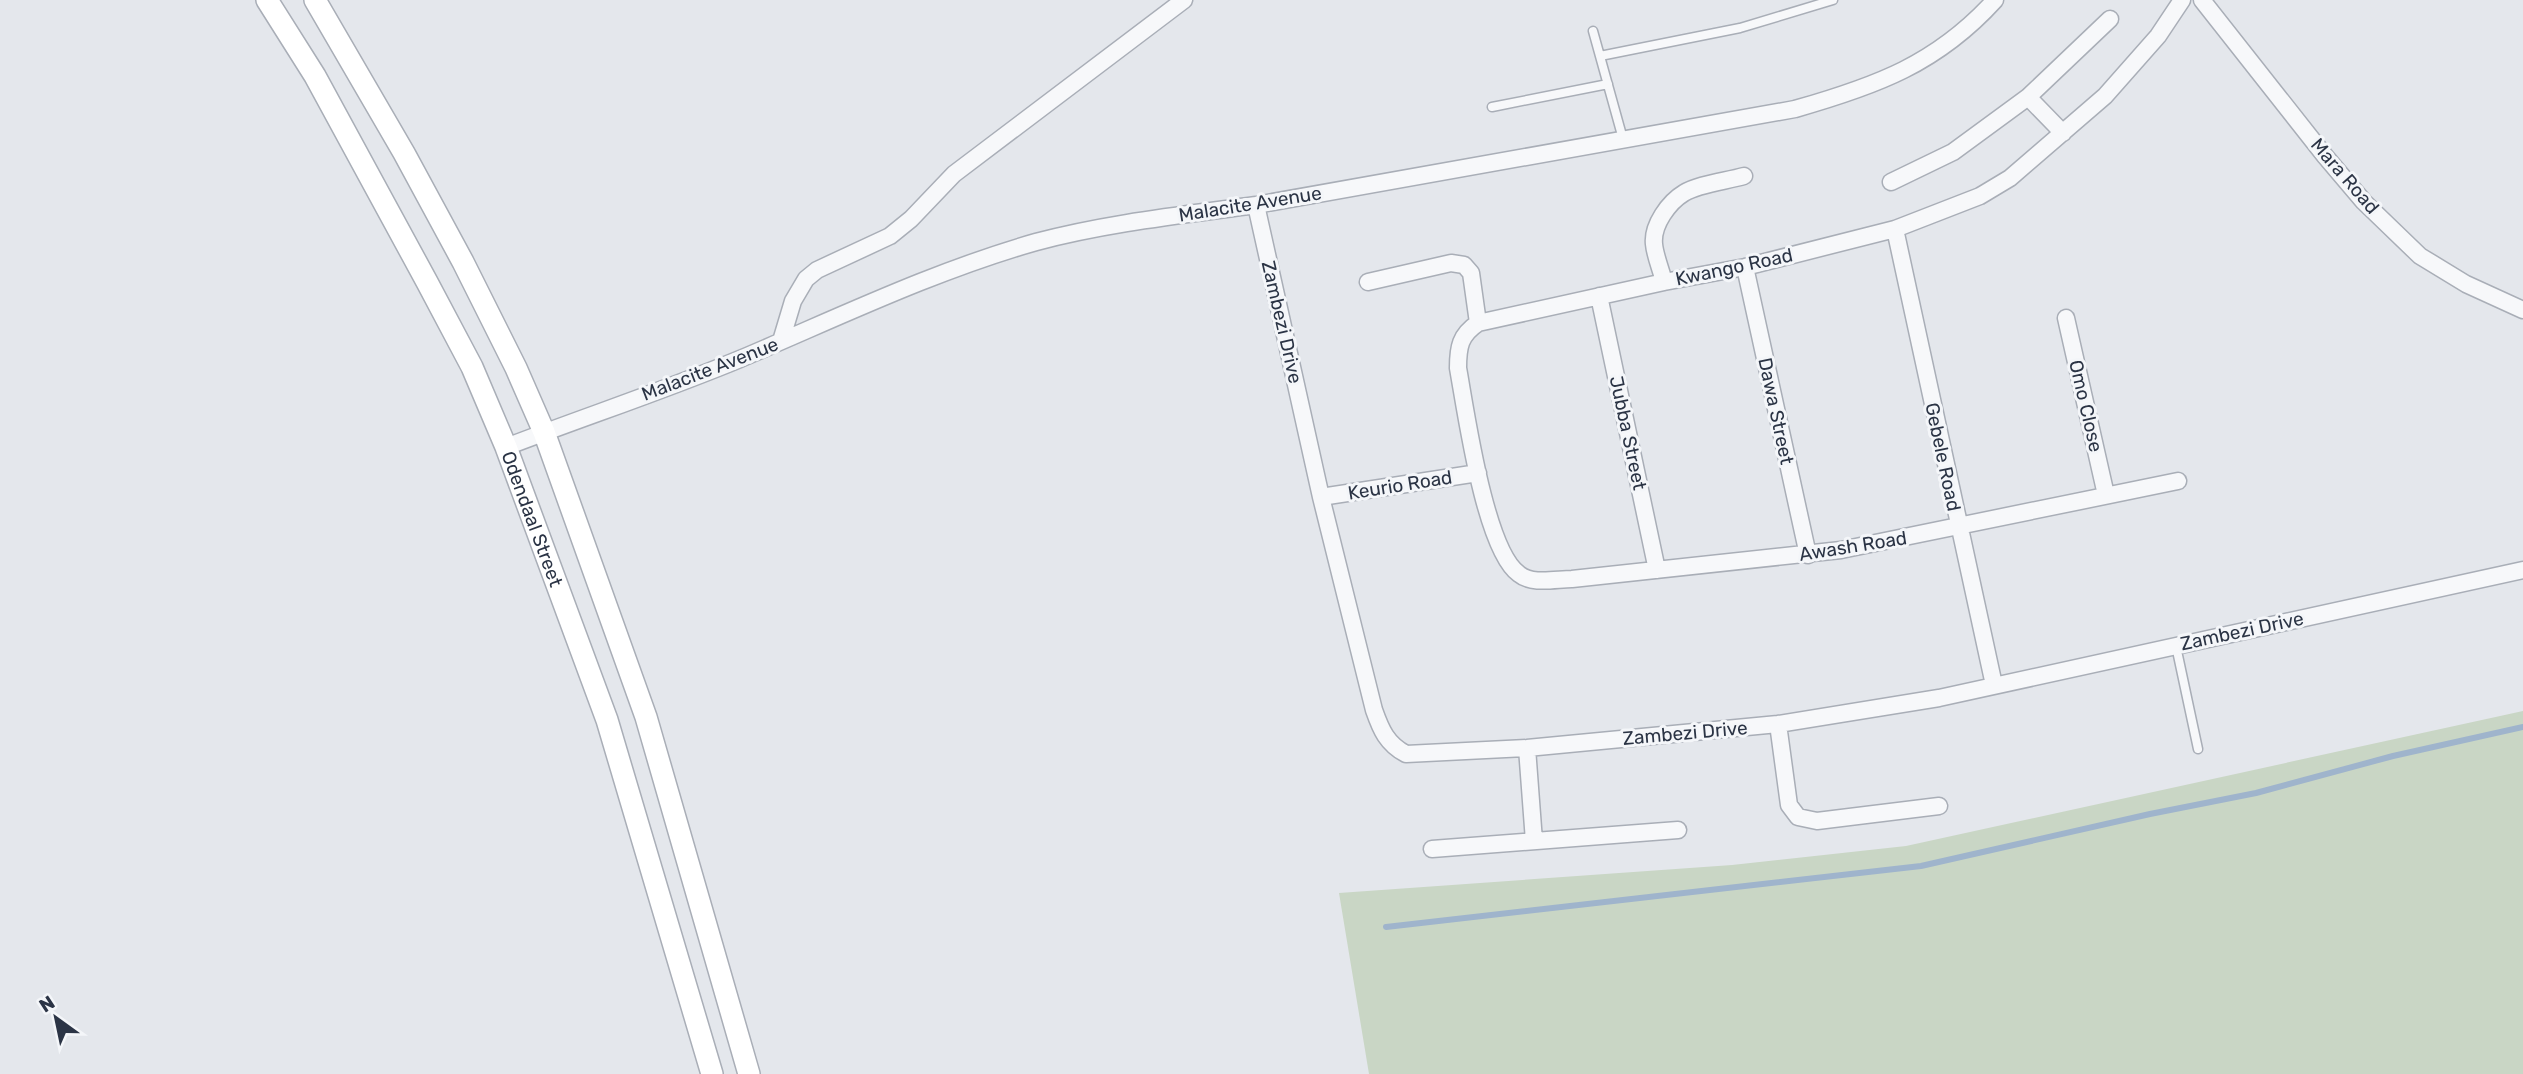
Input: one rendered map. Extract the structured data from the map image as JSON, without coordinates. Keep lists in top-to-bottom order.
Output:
{
  "streets": {
    "street": [
      "Mara Road",
      "Malacite Avenue",
      "Kwango Road",
      "Zambezi Drive",
      "Omo Close",
      "Dawa Street",
      "Jubba Street",
      "Gebele Road",
      "Keurio Road",
      "Odendaal Street",
      "Awash Road"
    ]
  },
  "crossings": [
    ["Malacite Avenue", "Zambezi Drive"],
    ["Malacite Avenue", "Odendaal Street"],
    ["Kwango Road", "Dawa Street"],
    ["Kwango Road", "Jubba Street"],
    ["Kwango Road", "Gebele Road"],
    ["Zambezi Drive", "Gebele Road"],
    ["Zambezi Drive", "Keurio Road"],
    ["Omo Close", "Awash Road"],
    ["Dawa Street", "Awash Road"],
    ["Jubba Street", "Awash Road"],
    ["Gebele Road", "Awash Road"],
    ["Keurio Road", "Awash Road"]
  ],
  "north": "top left"
}
